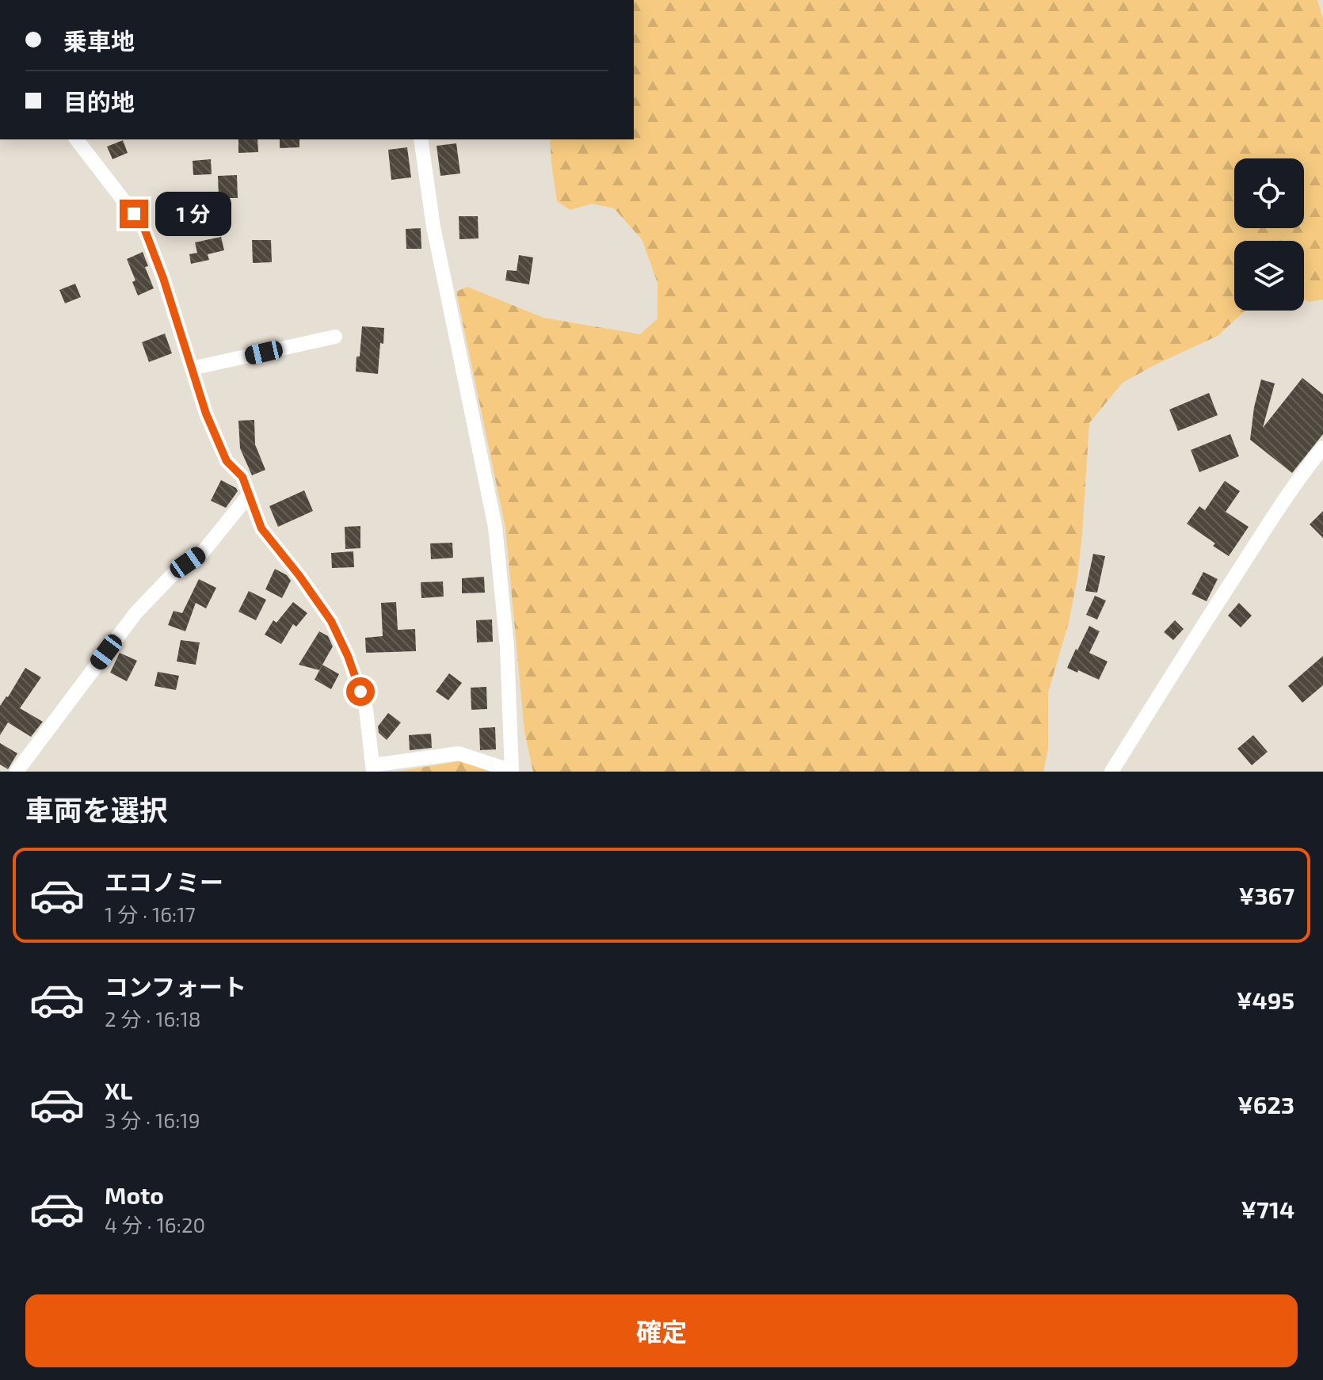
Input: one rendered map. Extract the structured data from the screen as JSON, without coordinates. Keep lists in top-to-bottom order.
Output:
{
  "page": {
    "banner": ["乗車地", "目的地"],
    "bubble": "1 分",
    "heading": "車両を選択",
    "list": [
      {
        "name": "エコノミー",
        "note": "1 分 · 16:17",
        "value": "¥367"
      },
      {
        "name": "コンフォート",
        "note": "2 分 · 16:18",
        "value": "¥495"
      },
      {
        "name": "XL",
        "note": "3 分 · 16:19",
        "value": "¥623"
      },
      {
        "name": "Moto",
        "note": "4 分 · 16:20",
        "value": "¥714"
      }
    ],
    "buttons": "確定"
  }
}
